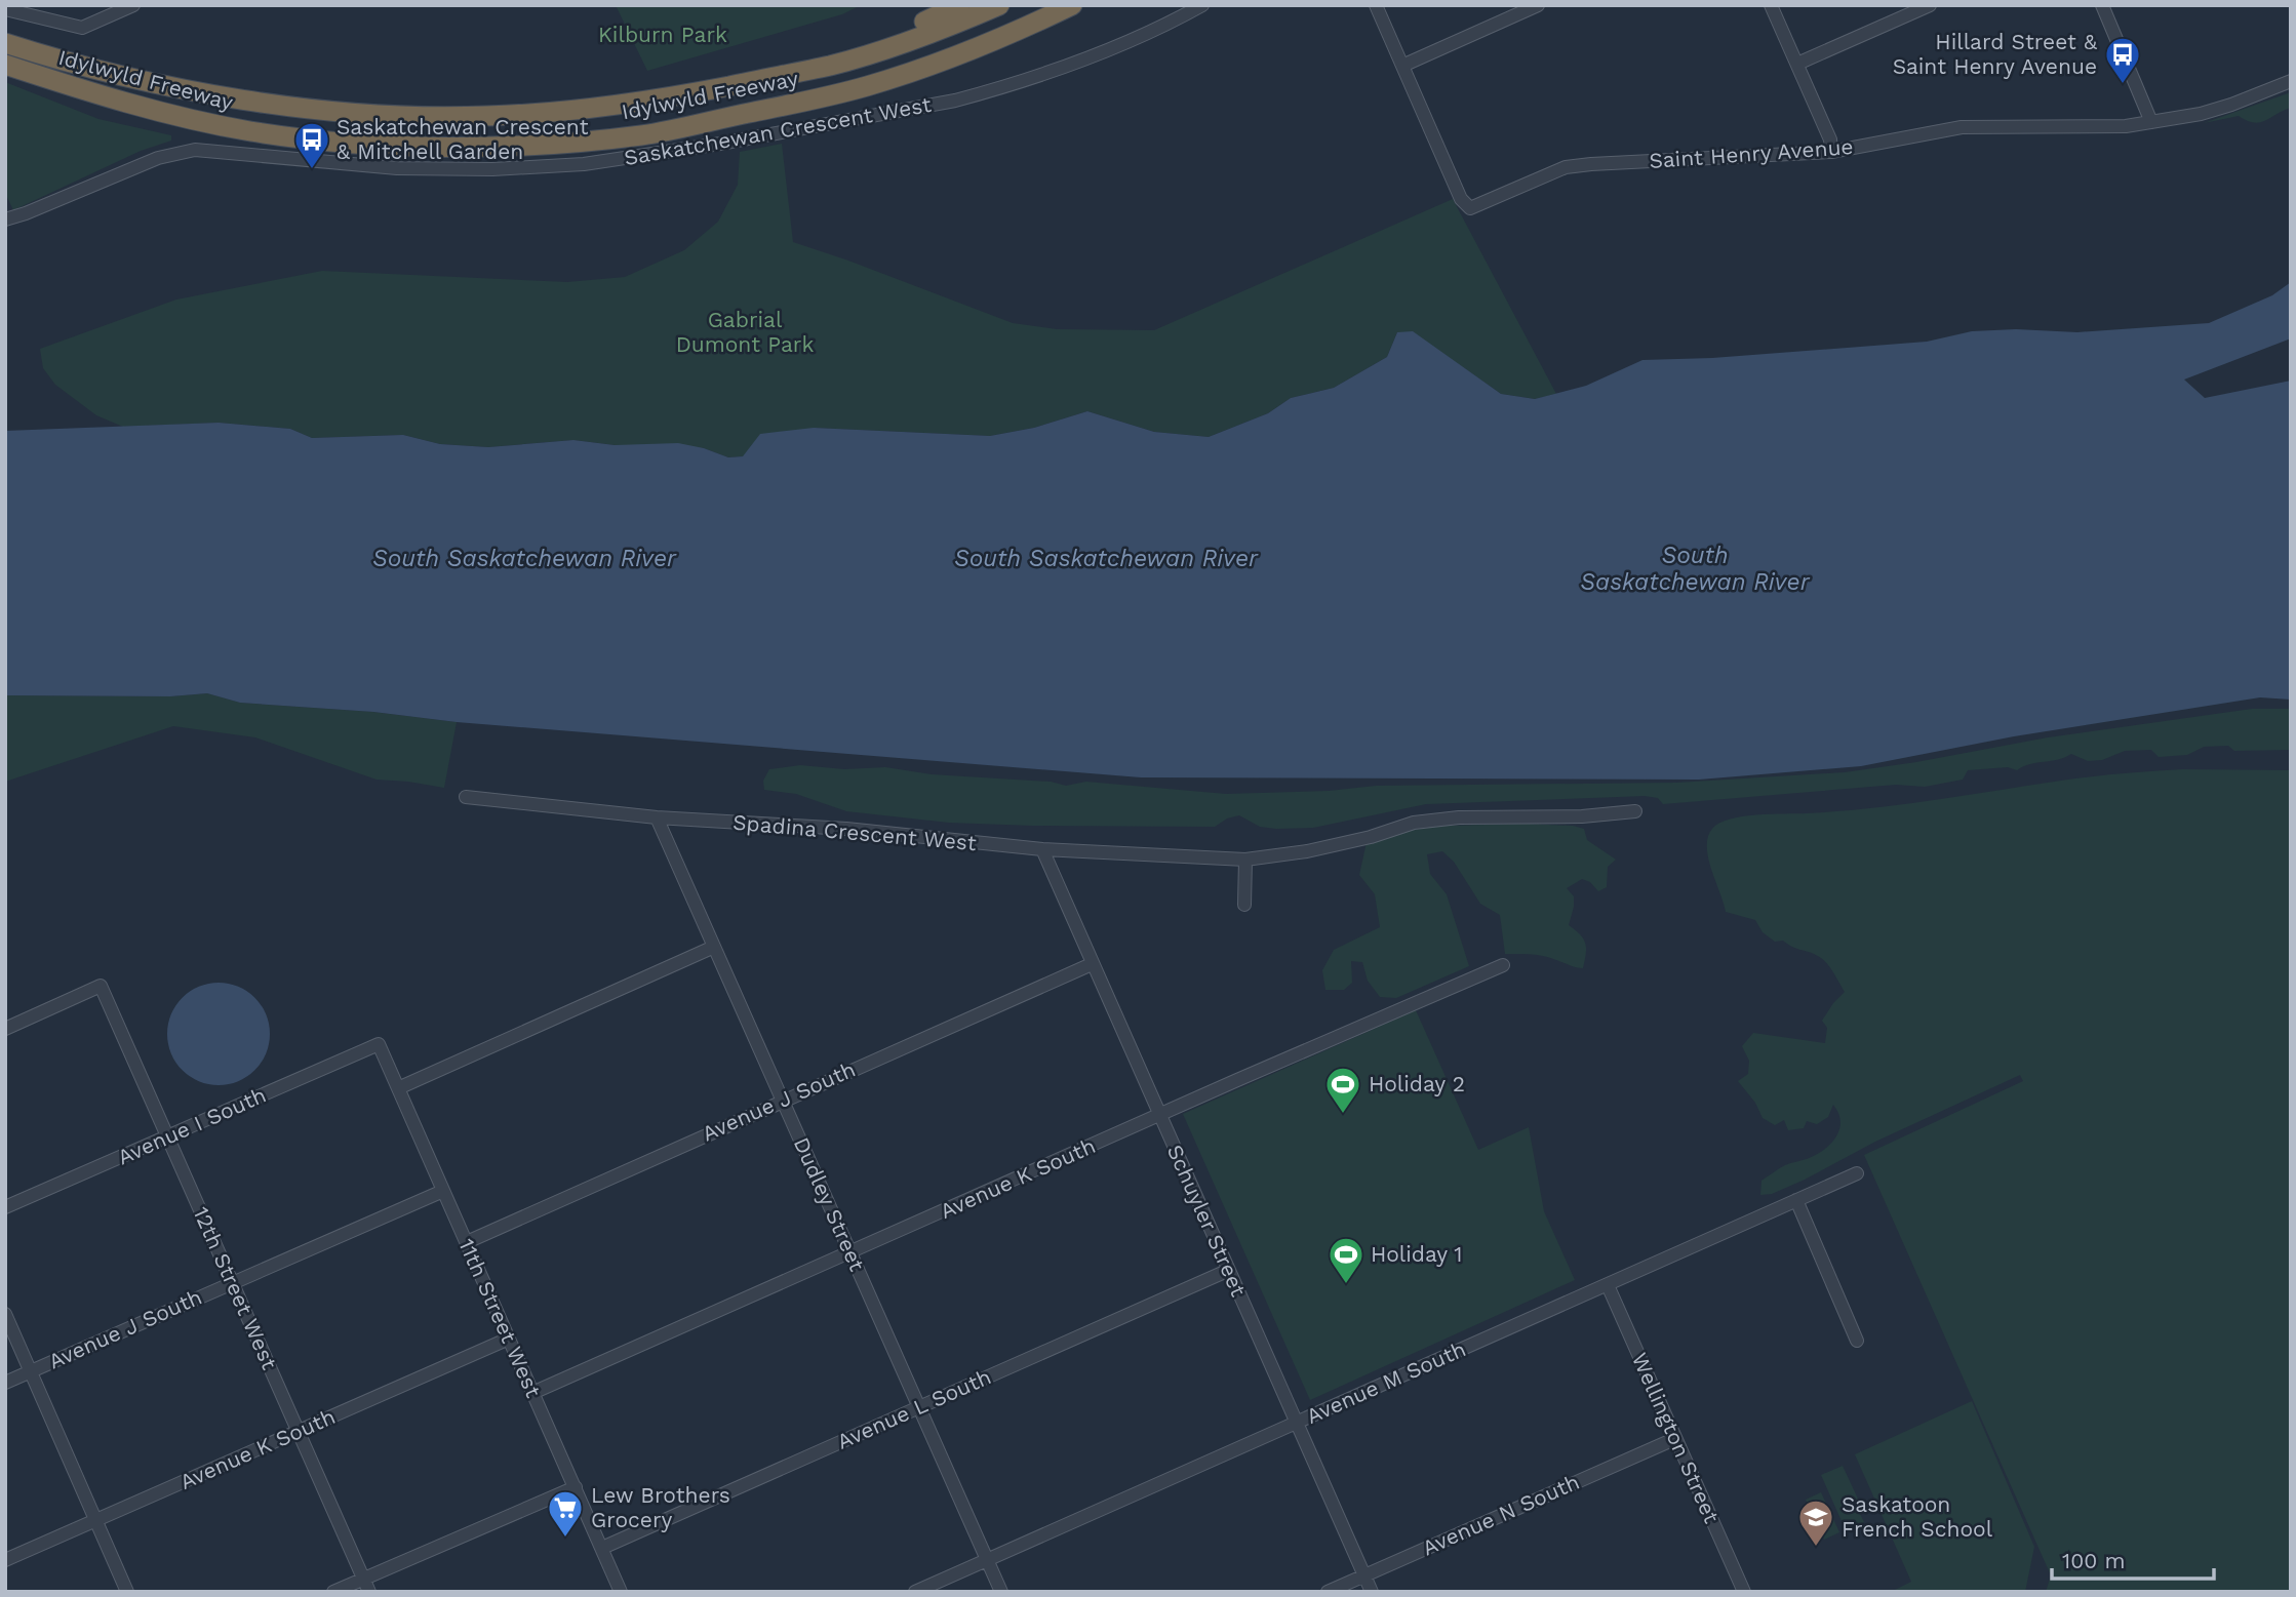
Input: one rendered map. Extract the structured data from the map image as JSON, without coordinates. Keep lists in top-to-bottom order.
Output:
{
  "streets": {
    "highway": ["Idylwyld Freeway"],
    "street": [
      "Saskatchewan Crescent West",
      "Saint Henry Avenue",
      "Spadina Crescent West",
      "Avenue J South",
      "Avenue I South",
      "Avenue K South",
      "Dudley Street",
      "Schuyler Street",
      "12th Street West",
      "11th Street West",
      "Avenue M South",
      "Avenue L South",
      "Wellington Street",
      "Avenue N South"
    ]
  },
  "crossings": [
    ["Spadina Crescent West", "Dudley Street"],
    ["Spadina Crescent West", "Schuyler Street"],
    ["Avenue J South", "Dudley Street"],
    ["Avenue J South", "Schuyler Street"],
    ["Avenue J South", "12th Street West"],
    ["Avenue J South", "11th Street West"],
    ["Avenue I South", "12th Street West"],
    ["Avenue I South", "11th Street West"],
    ["Avenue K South", "Dudley Street"],
    ["Avenue K South", "Schuyler Street"],
    ["Avenue K South", "12th Street West"],
    ["Avenue K South", "11th Street West"],
    ["Dudley Street", "Avenue M South"],
    ["Dudley Street", "Avenue L South"],
    ["Schuyler Street", "Avenue M South"],
    ["Schuyler Street", "Avenue L South"],
    ["Schuyler Street", "Avenue N South"],
    ["11th Street West", "Avenue L South"],
    ["Avenue M South", "Wellington Street"],
    ["Wellington Street", "Avenue N South"]
  ],
  "water": ["South Saskatchewan River"],
  "parks": ["Kilburn Park", "Gabrial Dumont Park"],
  "places": {
    "bus stop": ["Hillard Street & Saint Henry Avenue", "Saskatchewan Crescent & Mitchell Garden"],
    "sports": ["Holiday 2", "Holiday 1"],
    "supermarket": ["Lew Brothers Grocery"],
    "school or university": ["Saskatoon French School"]
  },
  "scale_bar": "100 m"
}
